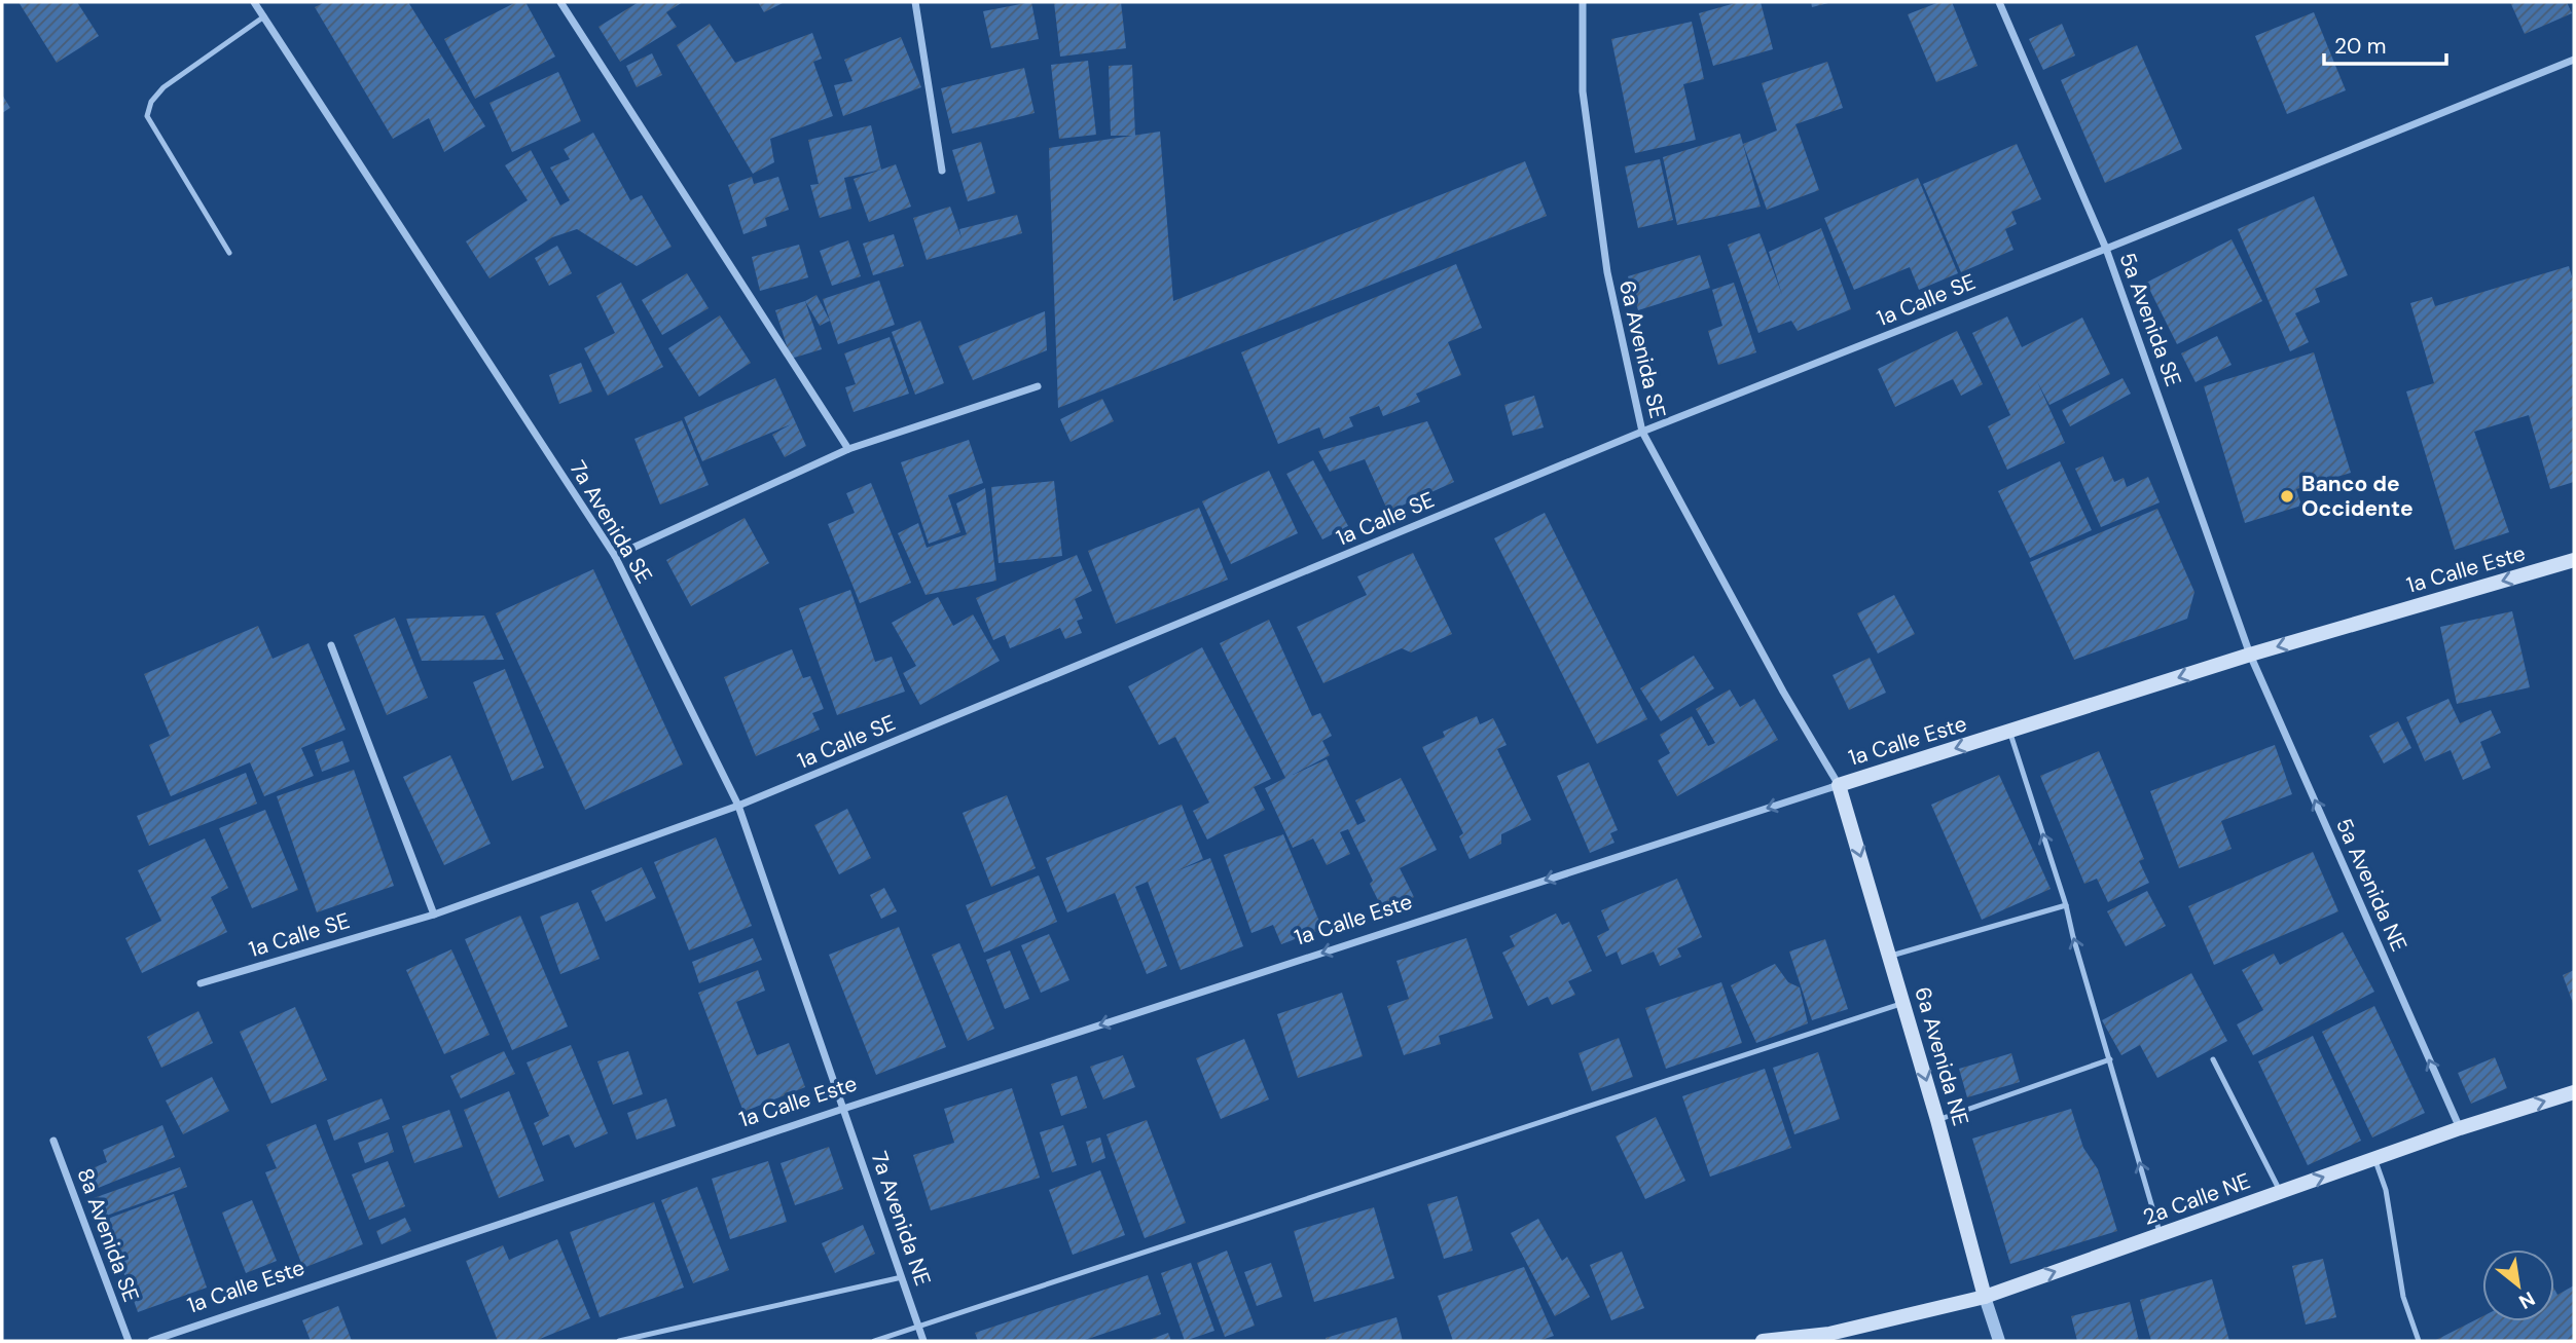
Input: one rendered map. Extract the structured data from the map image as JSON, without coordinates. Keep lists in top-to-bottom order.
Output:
{
  "streets": {
    "main road": ["1a Calle Este", "6a Avenida NE", "2a Calle NE"],
    "street": [
      "1a Calle SE",
      "5a Avenida SE",
      "6a Avenida SE",
      "7a Avenida SE",
      "5a Avenida NE",
      "7a Avenida NE",
      "8a Avenida SE"
    ]
  },
  "crossings": [
    ["1a Calle SE", "5a Avenida SE"],
    ["1a Calle SE", "6a Avenida SE"],
    ["1a Calle SE", "7a Avenida SE"],
    ["5a Avenida SE", "1a Calle Este"],
    ["5a Avenida SE", "5a Avenida NE"],
    ["6a Avenida SE", "1a Calle Este"],
    ["6a Avenida SE", "6a Avenida NE"],
    ["7a Avenida SE", "1a Calle Este"],
    ["7a Avenida SE", "7a Avenida NE"],
    ["1a Calle Este", "5a Avenida NE"],
    ["1a Calle Este", "6a Avenida NE"],
    ["1a Calle Este", "7a Avenida NE"],
    ["5a Avenida NE", "2a Calle NE"],
    ["6a Avenida NE", "2a Calle NE"]
  ],
  "one_way": [
    "1a Calle Este",
    "5a Avenida NE",
    "6a Avenida NE",
    "2a Calle NE"
  ],
  "places": ["Banco de Occidente"],
  "scale_bar": "20 m",
  "north": "bottom right"
}
